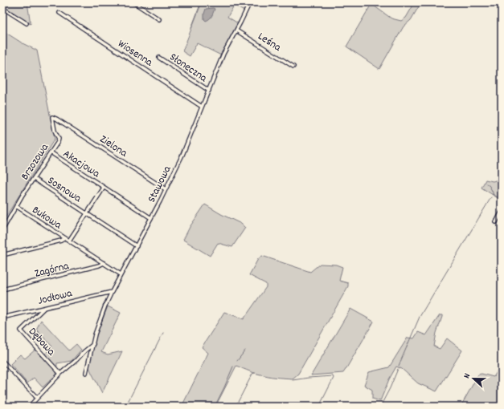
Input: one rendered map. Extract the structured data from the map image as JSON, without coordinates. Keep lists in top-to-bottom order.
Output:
{
  "streets": {
    "street": [
      "Leśna",
      "Wiosenna",
      "Słoneczna",
      "Zielona",
      "Brzozowa",
      "Akacjowa",
      "Stawowa",
      "Sosnowa",
      "Bukowa",
      "Zagórna",
      "Jodłowa",
      "Dębowa"
    ]
  },
  "crossings": [
    ["Leśna", "Stawowa"],
    ["Wiosenna", "Stawowa"],
    ["Słoneczna", "Stawowa"],
    ["Zielona", "Brzozowa"],
    ["Zielona", "Stawowa"],
    ["Brzozowa", "Akacjowa"],
    ["Brzozowa", "Sosnowa"],
    ["Brzozowa", "Bukowa"],
    ["Akacjowa", "Stawowa"],
    ["Akacjowa", "Sosnowa"],
    ["Stawowa", "Sosnowa"],
    ["Stawowa", "Bukowa"],
    ["Stawowa", "Jodłowa"],
    ["Sosnowa", "Bukowa"],
    ["Bukowa", "Zagórna"],
    ["Jodłowa", "Dębowa"]
  ],
  "north": "left"
}
